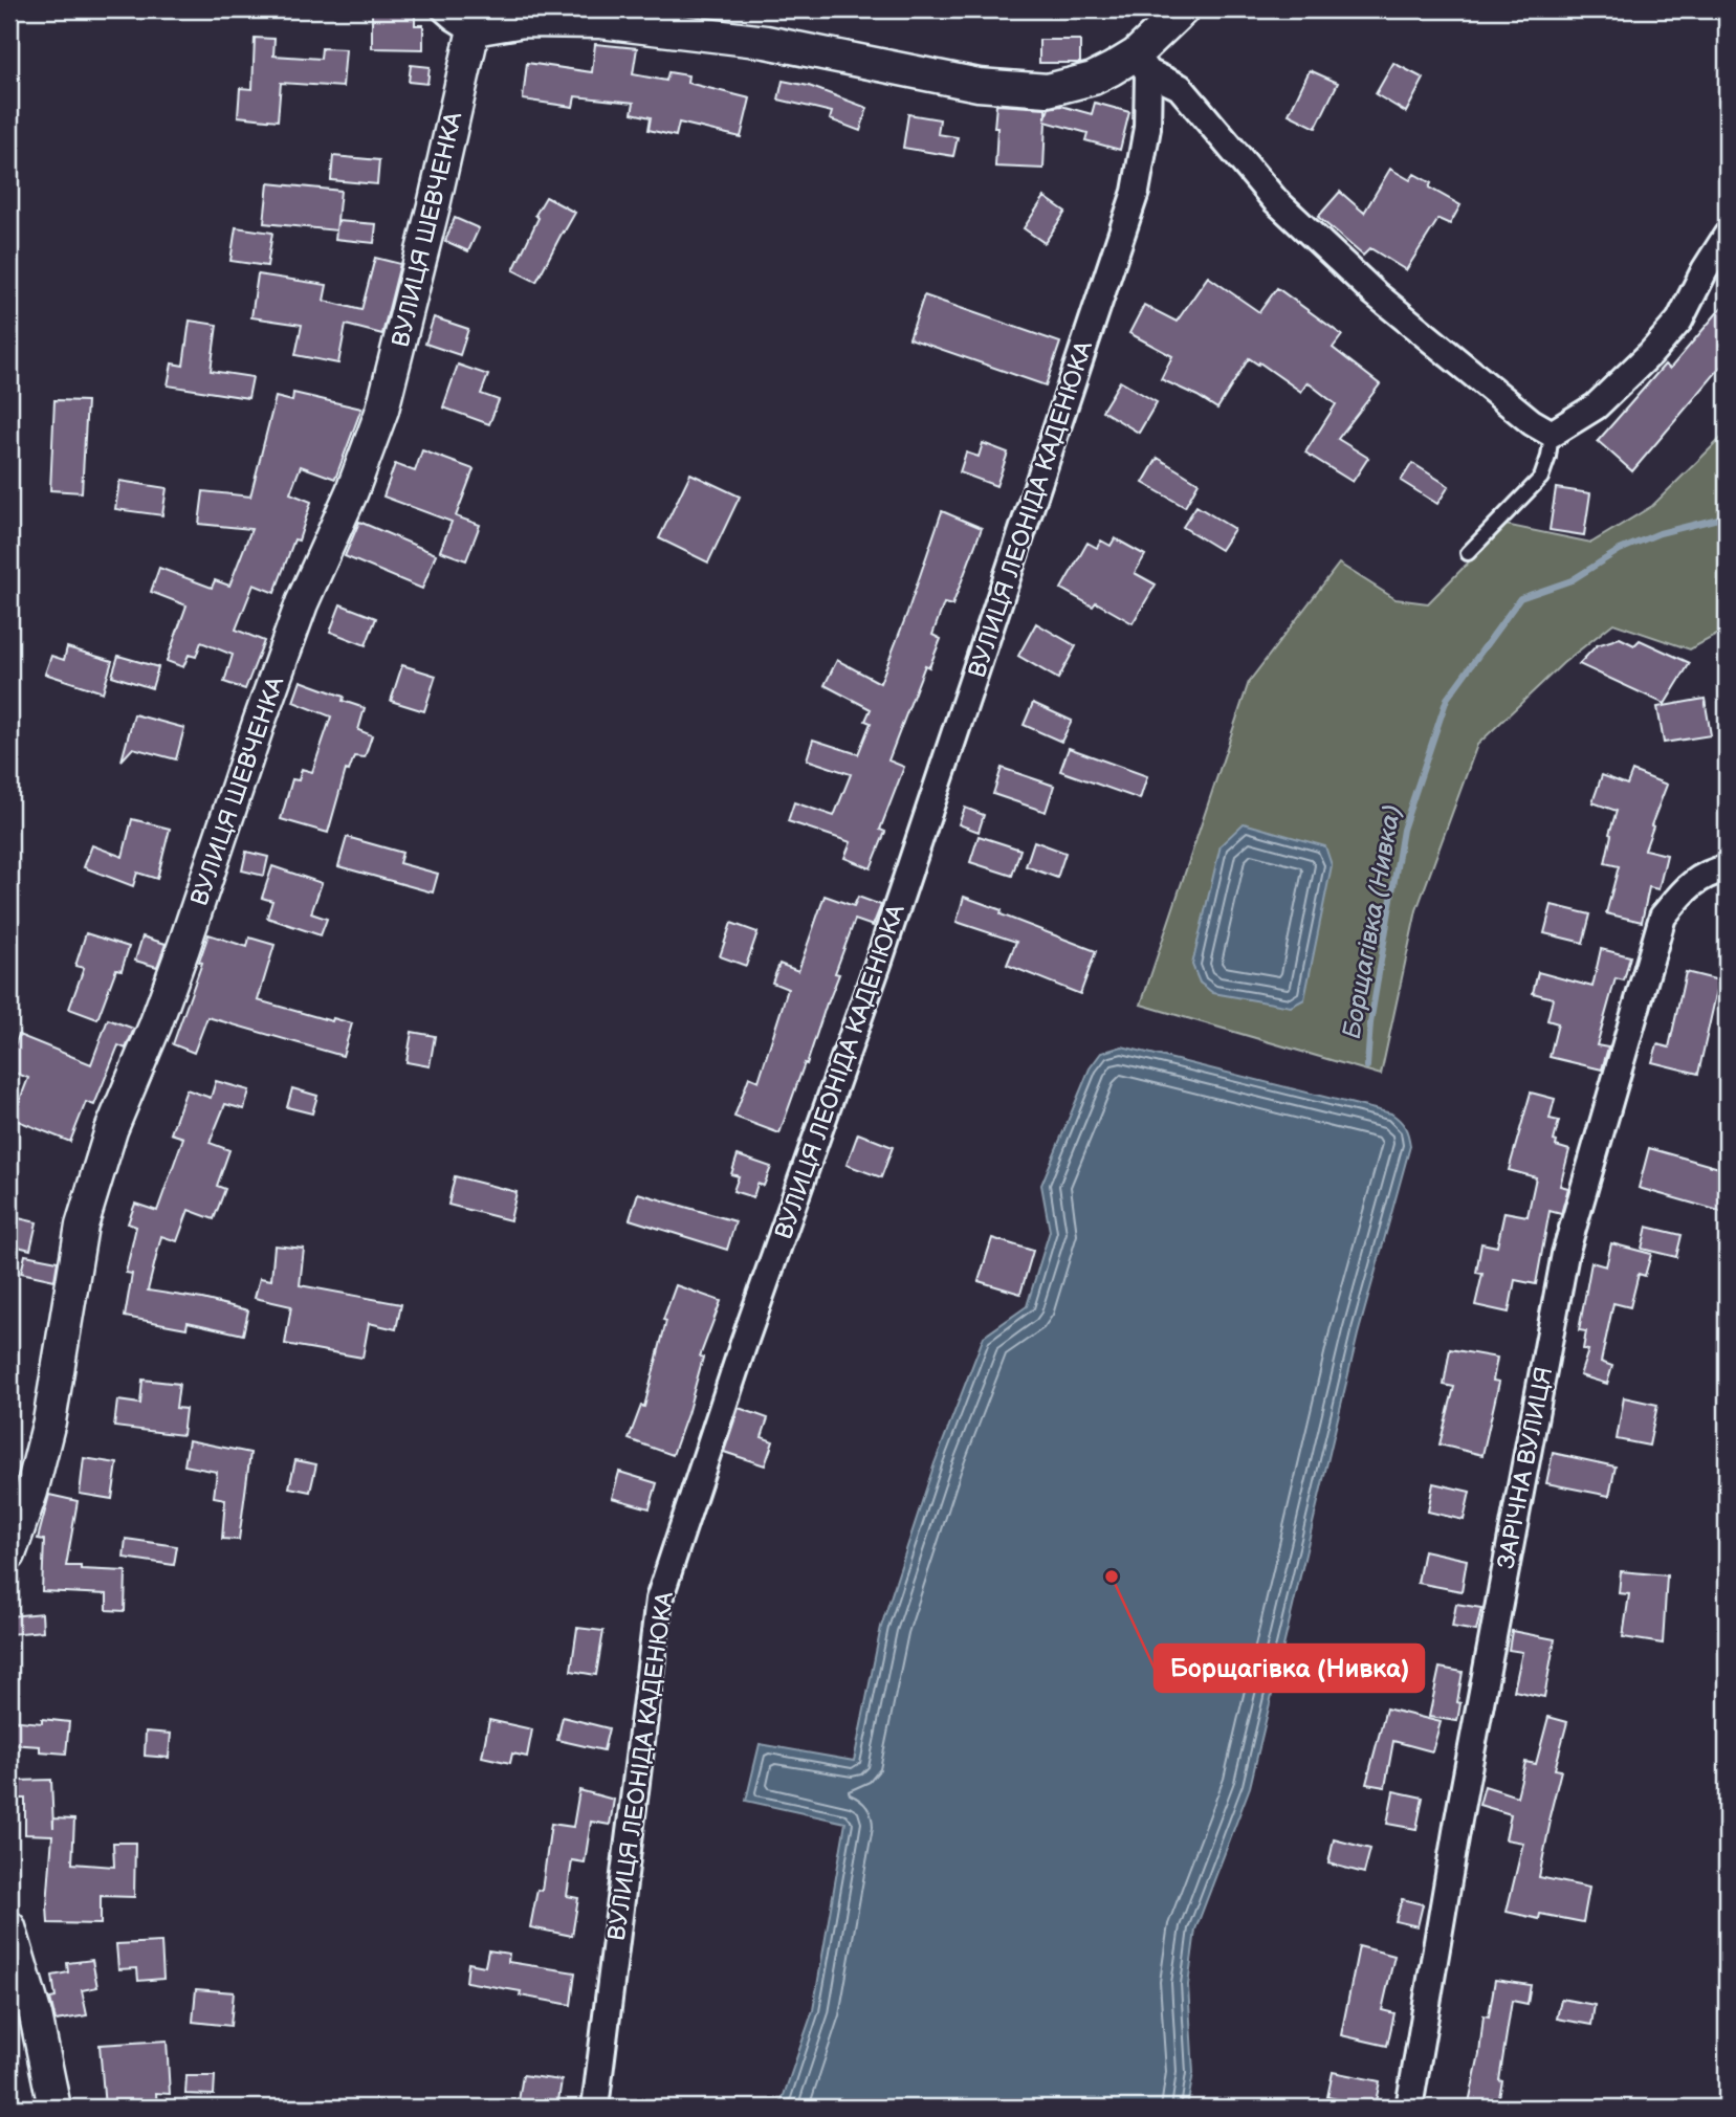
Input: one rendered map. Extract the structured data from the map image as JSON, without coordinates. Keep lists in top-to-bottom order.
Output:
{
  "streets": {
    "street": ["ВУЛИЦЯ ШЕВЧЕНКА", "ВУЛИЦЯ ЛЕОНІДА КАДЕНЮКА", "ЗАРІЧНА ВУЛИЦЯ"]
  },
  "water": ["Борщагівка (Нивка)"],
  "places": ["Борщагівка (Нивка)"]
}
